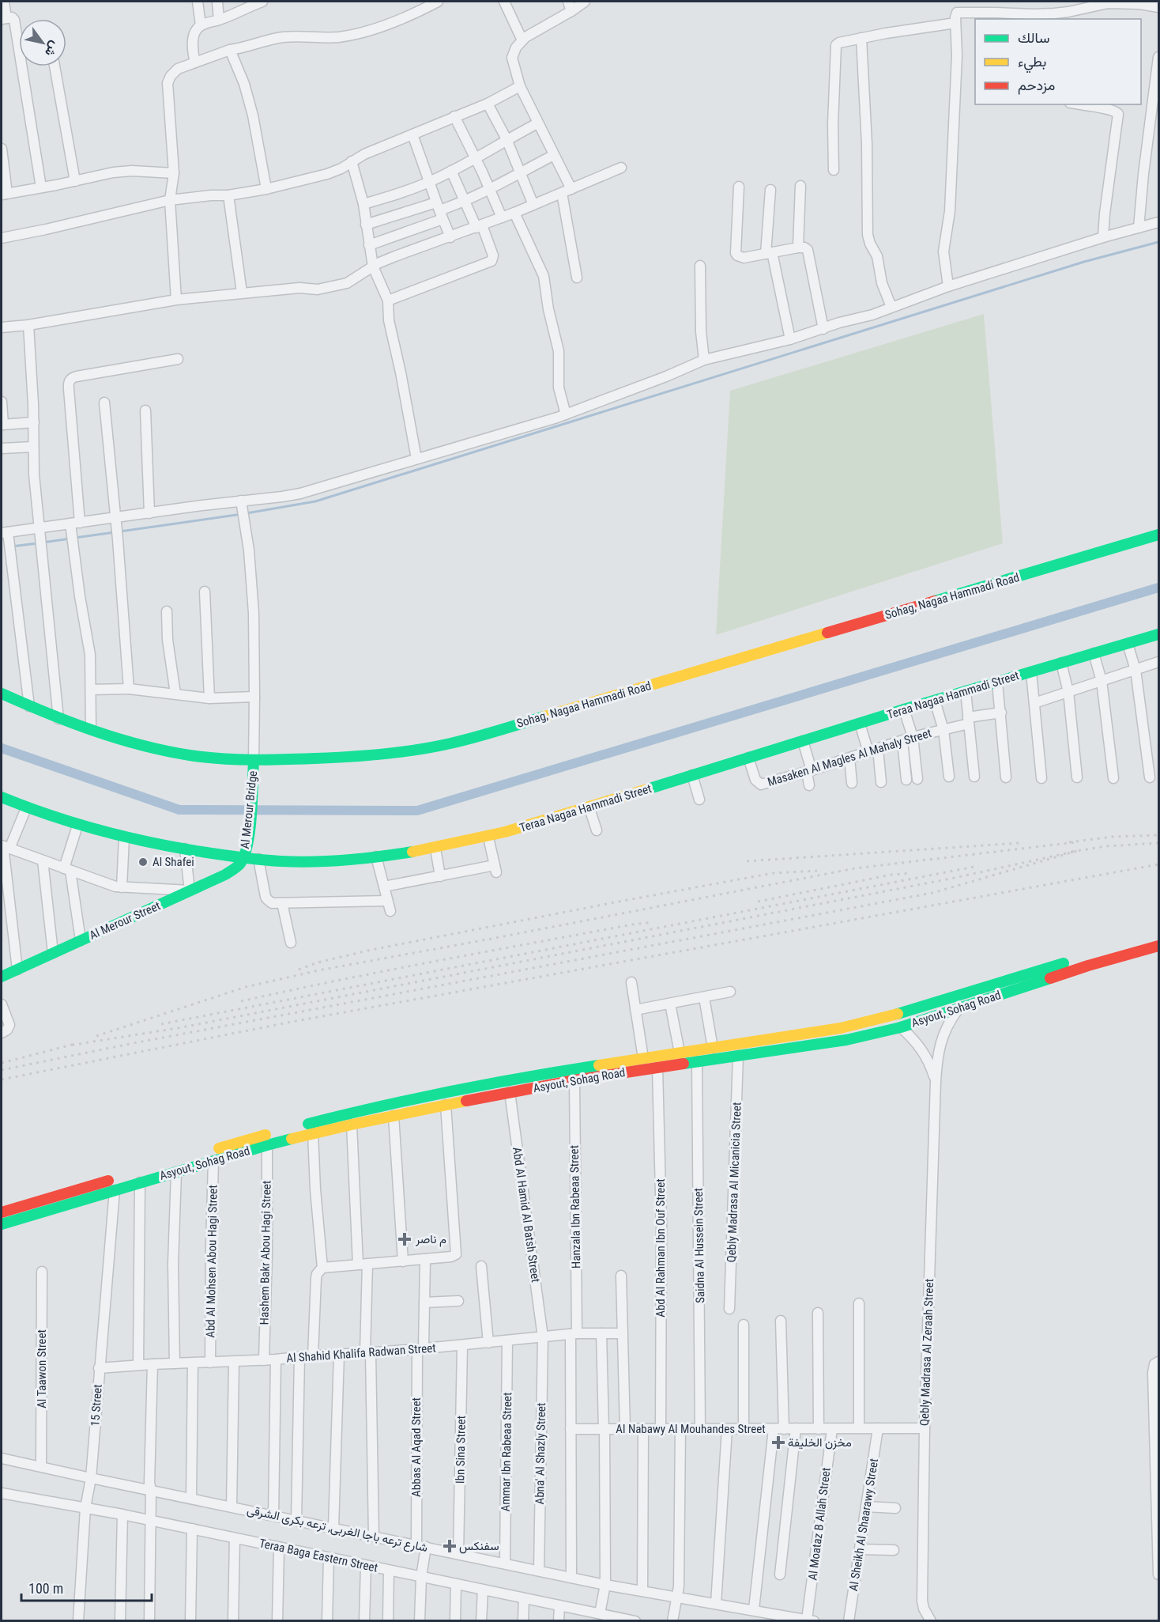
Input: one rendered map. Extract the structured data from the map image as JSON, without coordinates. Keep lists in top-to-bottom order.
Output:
{
  "streets": {
    "main road": [
      "Sohag, Nagaa Hammadi Road",
      "Teraa Nagaa Hammadi Street",
      "Al Merour Bridge",
      "Al Merour Street",
      "Asyout, Sohag Road"
    ],
    "street": [
      "Masaken Al Magles Al Mahaly Street",
      "Qebly Madrasa Al Micanicia Street",
      "Hanzala Ibn Rabeaa Street",
      "Abd Al Hamid Al Batsh Street",
      "Saidna Al Hussein Street",
      "Abd Al Rahman Ibn Ouf Street",
      "Hashem Bakr Abou Hagi Street",
      "Abd Al Mohsen Abou Hagi Street",
      "Qebly Madrasa Al Zeraah Street",
      "Al Shahid Khalifa Radwan Street",
      "Al Taawon Street",
      "15 Street",
      "Al Nabawy Al Mouhandes Street",
      "Abbas Al Aqad Street",
      "Ibn Sina Street",
      "Ammar Ibn Rabeaa Street",
      "Abna' Al Shazly Street",
      "Al Moataz B Allah Street",
      "Al Sheikh Al Shaarawy Street",
      "شارع ترعه باجا الغربى, ترعه بكرى الشرقى",
      "Teraa Baga Eastern Street"
    ]
  },
  "crossings": [
    ["Sohag, Nagaa Hammadi Road", "Al Merour Bridge"],
    ["Teraa Nagaa Hammadi Street", "Masaken Al Magles Al Mahaly Street"],
    ["Teraa Nagaa Hammadi Street", "Al Merour Bridge"],
    ["Teraa Nagaa Hammadi Street", "Al Merour Street"],
    ["Al Merour Bridge", "Al Merour Street"],
    ["Asyout, Sohag Road", "Qebly Madrasa Al Micanicia Street"],
    ["Asyout, Sohag Road", "Hanzala Ibn Rabeaa Street"],
    ["Asyout, Sohag Road", "Abd Al Hamid Al Batsh Street"],
    ["Asyout, Sohag Road", "Saidna Al Hussein Street"],
    ["Asyout, Sohag Road", "Abd Al Rahman Ibn Ouf Street"],
    ["Asyout, Sohag Road", "Hashem Bakr Abou Hagi Street"],
    ["Asyout, Sohag Road", "Abd Al Mohsen Abou Hagi Street"],
    ["Asyout, Sohag Road", "Qebly Madrasa Al Zeraah Street"],
    ["Asyout, Sohag Road", "15 Street"],
    ["Hanzala Ibn Rabeaa Street", "Al Shahid Khalifa Radwan Street"],
    ["Hanzala Ibn Rabeaa Street", "Al Nabawy Al Mouhandes Street"],
    ["Hanzala Ibn Rabeaa Street", "شارع ترعه باجا الغربى, ترعه بكرى الشرقى"],
    ["Abd Al Hamid Al Batsh Street", "Al Shahid Khalifa Radwan Street"],
    ["Abd Al Hamid Al Batsh Street", "Abna' Al Shazly Street"],
    ["Saidna Al Hussein Street", "Al Nabawy Al Mouhandes Street"],
    ["Abd Al Rahman Ibn Ouf Street", "Al Nabawy Al Mouhandes Street"],
    ["Hashem Bakr Abou Hagi Street", "Al Shahid Khalifa Radwan Street"],
    ["Abd Al Mohsen Abou Hagi Street", "Al Shahid Khalifa Radwan Street"],
    ["Qebly Madrasa Al Zeraah Street", "Al Nabawy Al Mouhandes Street"],
    ["Al Shahid Khalifa Radwan Street", "15 Street"],
    ["Al Shahid Khalifa Radwan Street", "Abbas Al Aqad Street"],
    ["Al Shahid Khalifa Radwan Street", "Ibn Sina Street"],
    ["Al Shahid Khalifa Radwan Street", "Ammar Ibn Rabeaa Street"],
    ["Al Shahid Khalifa Radwan Street", "Abna' Al Shazly Street"],
    ["Al Taawon Street", "شارع ترعه باجا الغربى, ترعه بكرى الشرقى"],
    ["15 Street", "شارع ترعه باجا الغربى, ترعه بكرى الشرقى"],
    ["15 Street", "Teraa Baga Eastern Street"],
    ["Al Nabawy Al Mouhandes Street", "Al Moataz B Allah Street"],
    ["Al Nabawy Al Mouhandes Street", "Al Sheikh Al Shaarawy Street"],
    ["Abbas Al Aqad Street", "شارع ترعه باجا الغربى, ترعه بكرى الشرقى"],
    ["Abbas Al Aqad Street", "Teraa Baga Eastern Street"],
    ["Ibn Sina Street", "شارع ترعه باجا الغربى, ترعه بكرى الشرقى"],
    ["Ammar Ibn Rabeaa Street", "شارع ترعه باجا الغربى, ترعه بكرى الشرقى"],
    ["Abna' Al Shazly Street", "شارع ترعه باجا الغربى, ترعه بكرى الشرقى"],
    ["Al Moataz B Allah Street", "شارع ترعه باجا الغربى, ترعه بكرى الشرقى"]
  ],
  "places": {
    "other": ["Al Shafei"],
    "health": ["م ناصر", "مخزن الخليفة", "سفنكس"]
  },
  "legend": ["سالك", "بطيء", "مزدحم"],
  "scale_bar": "100 m",
  "north": "bottom right"
}
